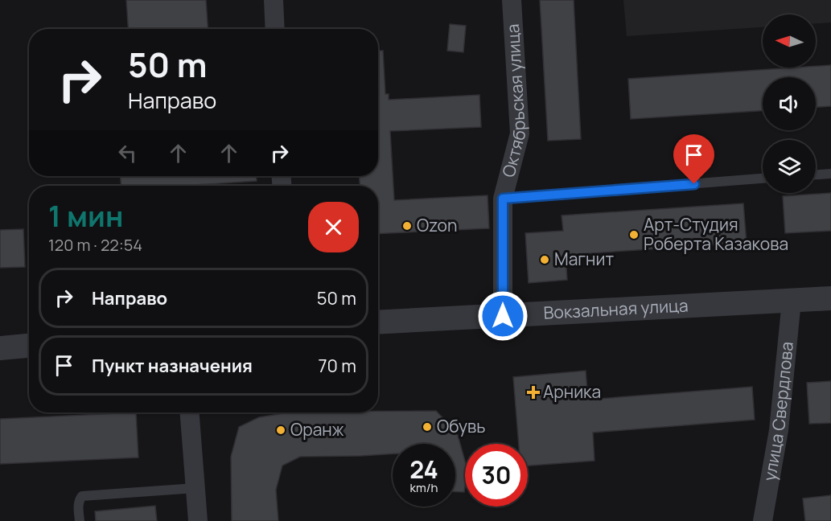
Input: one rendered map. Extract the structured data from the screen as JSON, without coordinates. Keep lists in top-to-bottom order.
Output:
{
  "streets": {
    "street": ["Октябрьская улица", "Вокзальная улица", "улица Свердлова"]
  },
  "crossings": [
    ["Октябрьская улица", "Вокзальная улица"],
    ["Вокзальная улица", "улица Свердлова"]
  ],
  "places": {
    "other": [
      "Ozon",
      "Арт-Студия Роберта Казакова",
      "Магнит",
      "Обувь",
      "Оранж"
    ],
    "health": ["Арника"]
  },
  "north": "left",
  "page": {
    "turn": ["50 m", "Направо"],
    "heading": ["1 мин", "120 m · 22:54"],
    "list": [
      {
        "name": "Направо",
        "value": "50 m"
      },
      {
        "name": "Пункт назначения",
        "value": "70 m"
      }
    ],
    "speed": "24 km/h",
    "limit": "30"
  }
}
